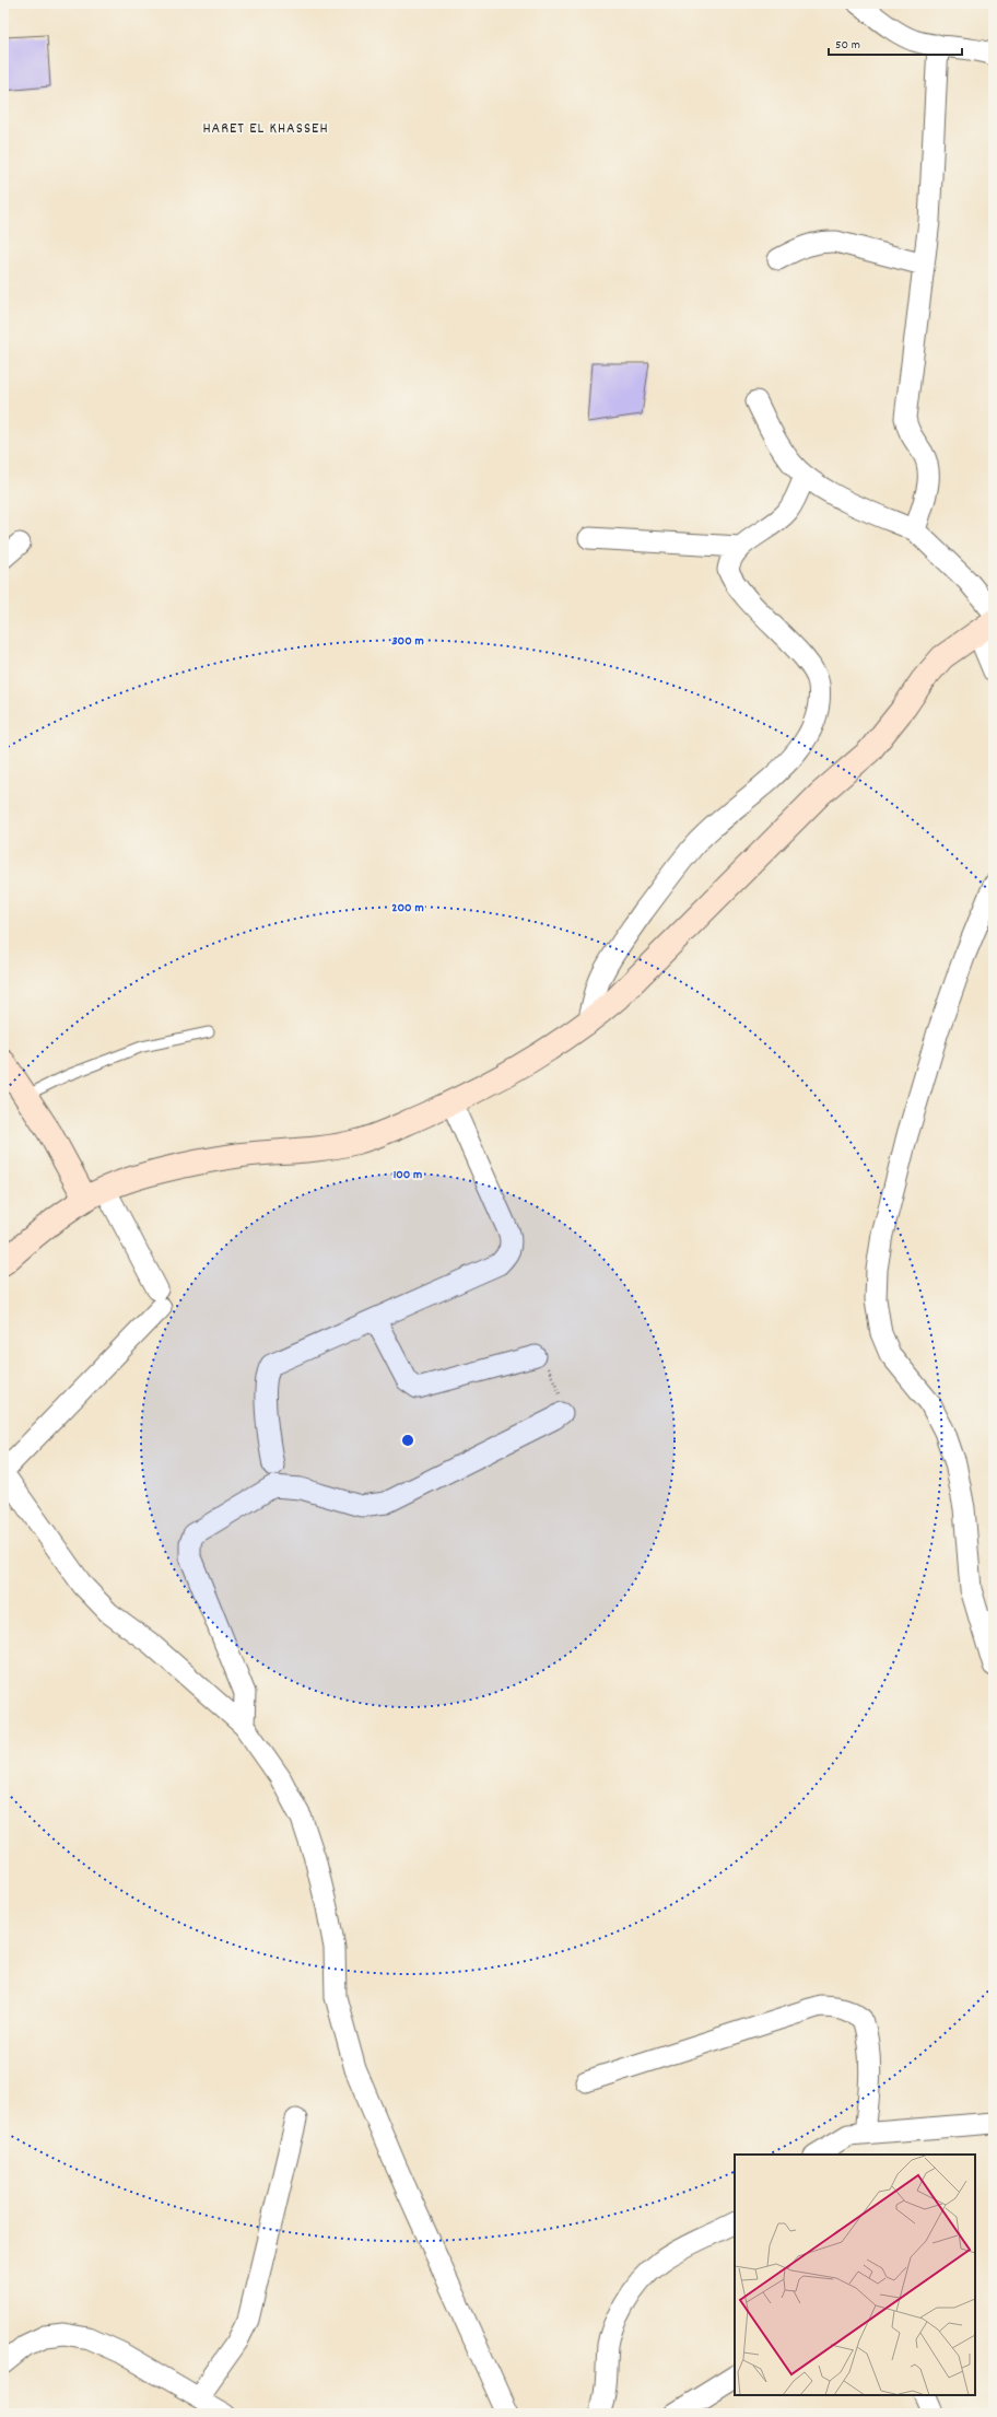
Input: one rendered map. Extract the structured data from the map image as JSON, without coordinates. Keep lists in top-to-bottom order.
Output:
{
  "districts": ["HARET EL KHASSEH"],
  "scale_bar": "50 m",
  "rings": ["300 m", "200 m", "100 m"]
}
